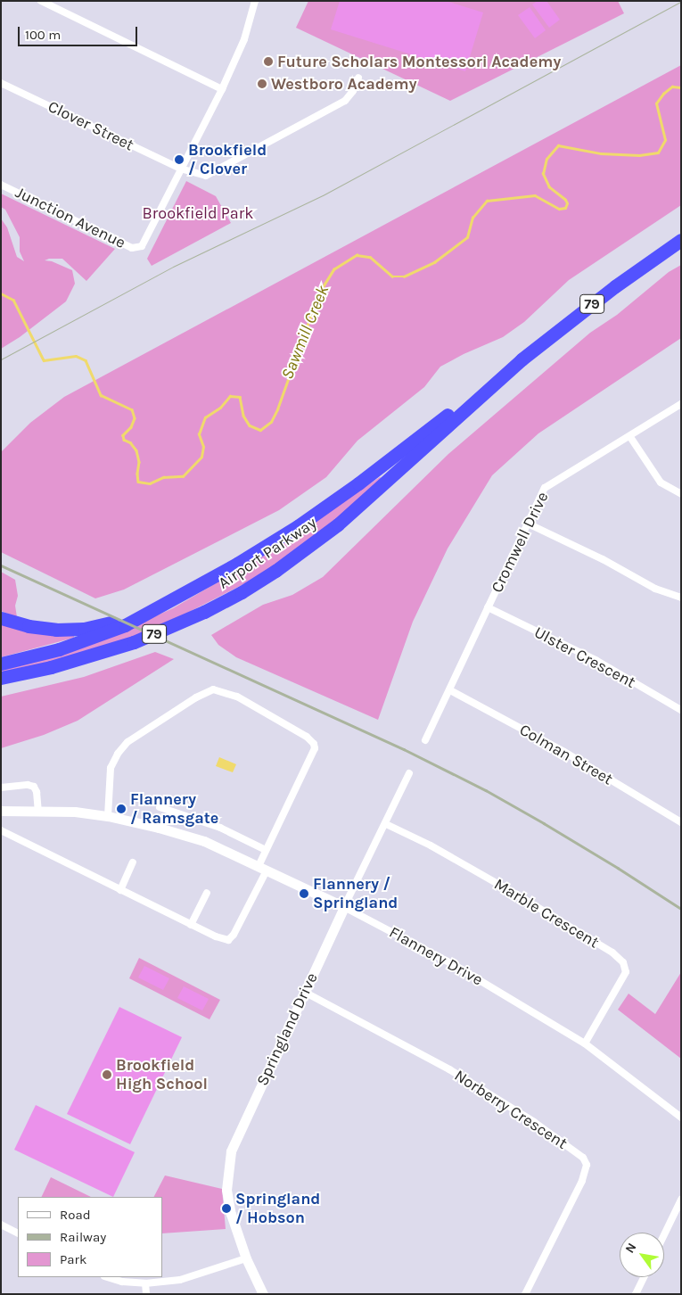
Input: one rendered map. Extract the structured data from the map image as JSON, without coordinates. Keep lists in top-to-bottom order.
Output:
{
  "streets": {
    "highway": ["79", "Airport Parkway"],
    "street": [
      "Clover Street",
      "Junction Avenue",
      "Cromwell Drive",
      "Ulster Crescent",
      "Colman Street",
      "Marble Crescent",
      "Flannery Drive",
      "Springland Drive",
      "Norberry Crescent"
    ]
  },
  "crossings": [
    ["Clover Street", "Junction Avenue"],
    ["Cromwell Drive", "Ulster Crescent"],
    ["Cromwell Drive", "Colman Street"],
    ["Marble Crescent", "Flannery Drive"],
    ["Marble Crescent", "Springland Drive"],
    ["Flannery Drive", "Springland Drive"],
    ["Springland Drive", "Norberry Crescent"]
  ],
  "water": ["Sawmill Creek"],
  "parks": ["Brookfield Park"],
  "places": [
    "Future Scholars Montessori Academy",
    "Westboro Academy",
    "Brookfield / Clover",
    "Flannery / Ramsgate",
    "Flannery / Springland",
    "Brookfield High School",
    "Springland / Hobson"
  ],
  "legend": ["Road", "Railway", "Park"],
  "scale_bar": "100 m",
  "north": "top left"
}
